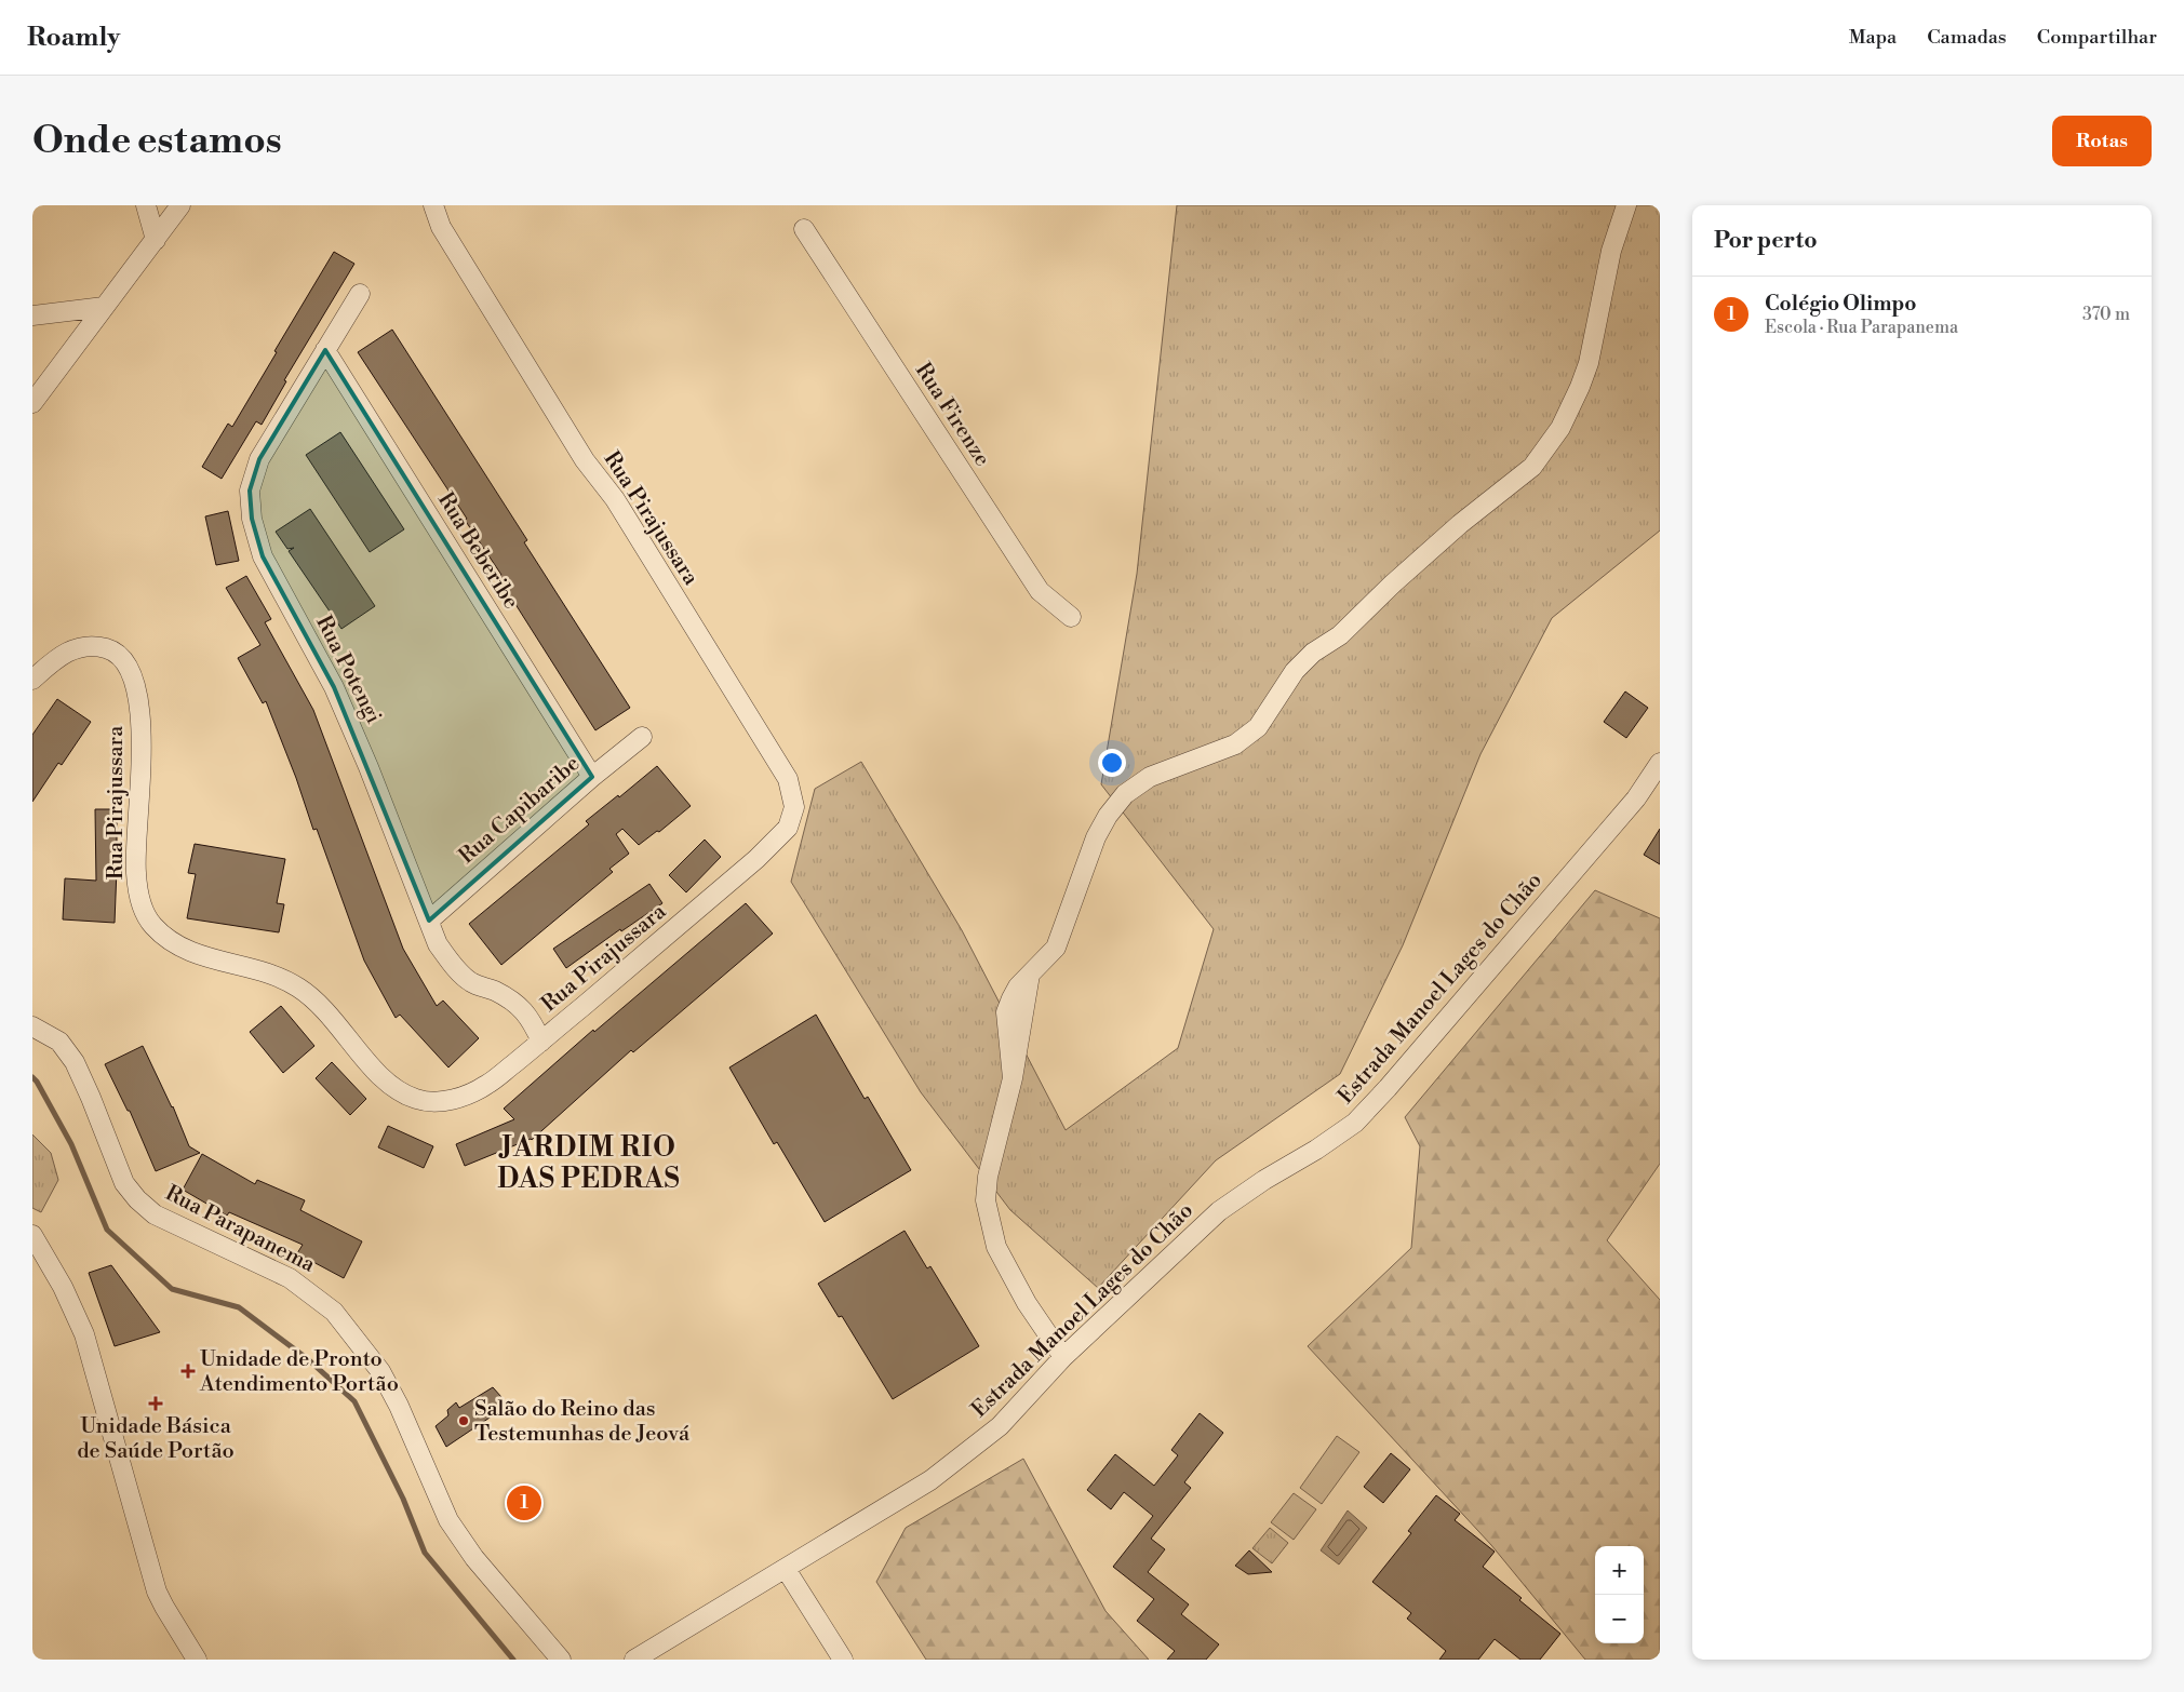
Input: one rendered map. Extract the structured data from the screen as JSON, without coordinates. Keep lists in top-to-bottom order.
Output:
{
  "streets": {
    "street": [
      "Rua Firenze",
      "Rua Pirajussara",
      "Rua Beberibe",
      "Rua Potengi",
      "Rua Capibaribe",
      "Estrada Manoel Lages do Chão",
      "Rua Parapanema"
    ]
  },
  "crossings": [
    ["Rua Pirajussara", "Rua Potengi"],
    ["Rua Beberibe", "Rua Potengi"],
    ["Rua Beberibe", "Rua Capibaribe"],
    ["Rua Potengi", "Rua Capibaribe"]
  ],
  "districts": ["JARDIM RIO DAS PEDRAS"],
  "places": {
    "health": ["Unidade de Pronto Atendimento Portão", "Unidade Básica de Saúde Portão"],
    "other": ["Salão do Reino das Testemunhas de Jeová"]
  },
  "page": {
    "header": "Roamly",
    "nav": ["Mapa", "Camadas", "Compartilhar"],
    "buttons": "Rotas",
    "title": "Onde estamos",
    "heading": "Por perto",
    "list": [
      {
        "mark": "1",
        "name": "Colégio Olimpo",
        "note": "Escola · Rua Parapanema",
        "value": "370 m"
      }
    ],
    "pins": "1",
    "map_buttons": ["+", "−"]
  }
}
